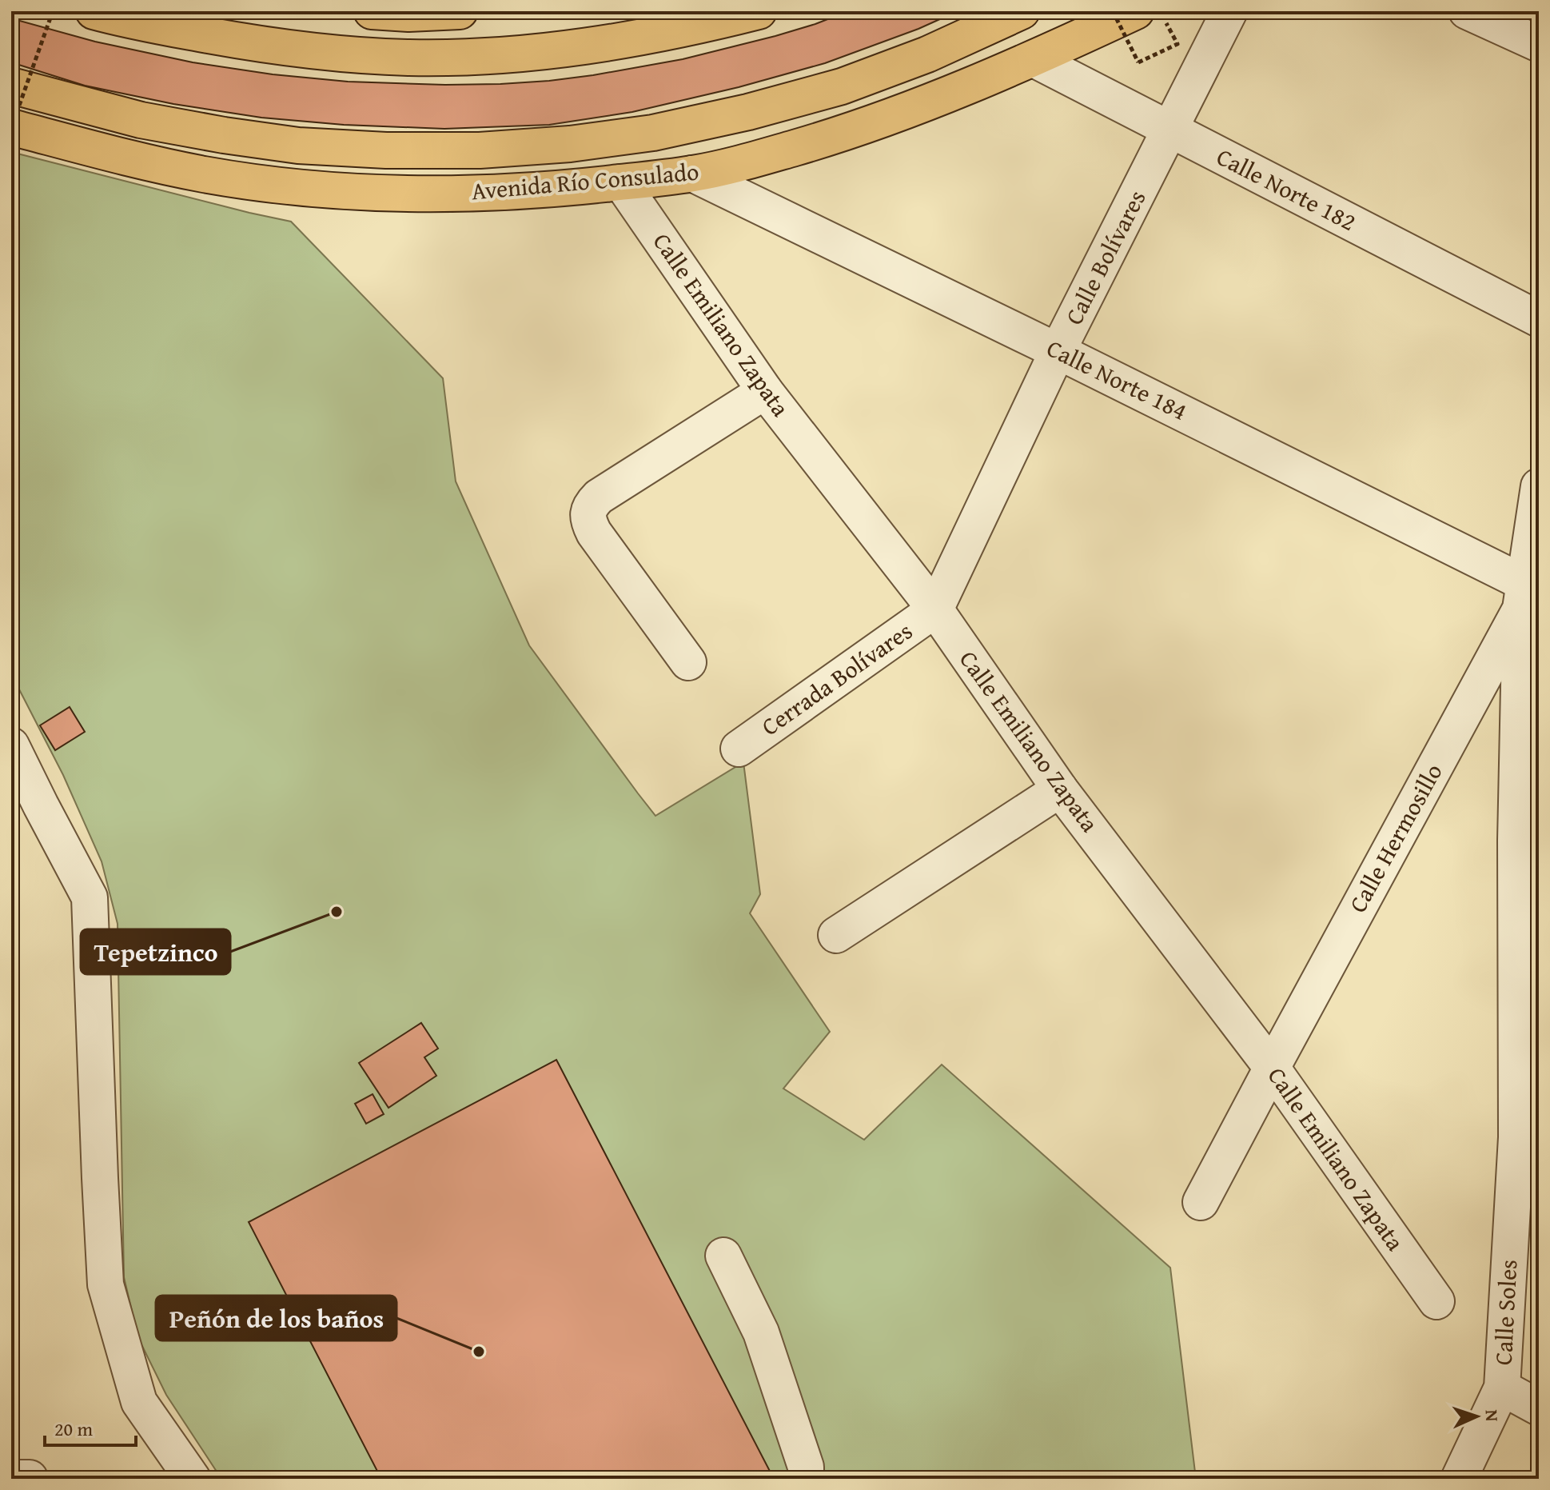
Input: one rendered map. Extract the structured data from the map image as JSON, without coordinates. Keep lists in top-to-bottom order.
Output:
{
  "streets": {
    "main road": ["Avenida Río Consulado"],
    "street": [
      "Calle Norte 182",
      "Calle Bolívares",
      "Calle Emiliano Zapata",
      "Calle Norte 184",
      "Cerrada Bolívares",
      "Calle Hermosillo",
      "Calle Soles"
    ]
  },
  "crossings": [
    ["Avenida Río Consulado", "Calle Norte 182"],
    ["Avenida Río Consulado", "Calle Emiliano Zapata"],
    ["Avenida Río Consulado", "Calle Norte 184"],
    ["Calle Norte 182", "Calle Bolívares"],
    ["Calle Bolívares", "Calle Emiliano Zapata"],
    ["Calle Bolívares", "Calle Norte 184"],
    ["Calle Bolívares", "Cerrada Bolívares"],
    ["Calle Emiliano Zapata", "Cerrada Bolívares"],
    ["Calle Emiliano Zapata", "Calle Hermosillo"],
    ["Calle Norte 184", "Calle Hermosillo"],
    ["Calle Norte 184", "Calle Soles"],
    ["Calle Hermosillo", "Calle Soles"]
  ],
  "places": ["Tepetzinco", "Peñón de los baños"],
  "scale_bar": "20 m",
  "north": "right"
}
